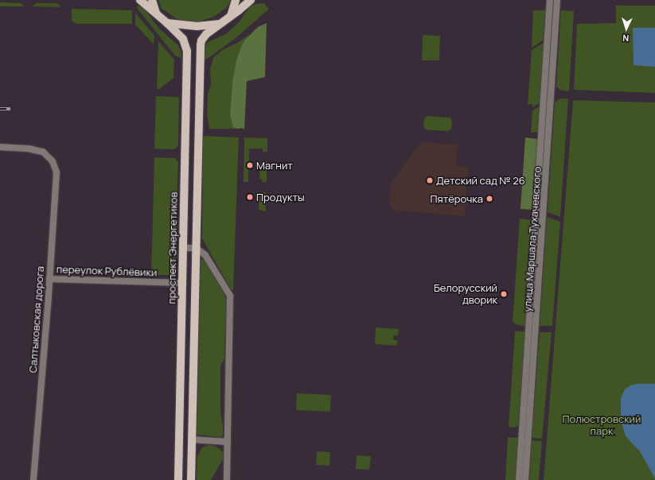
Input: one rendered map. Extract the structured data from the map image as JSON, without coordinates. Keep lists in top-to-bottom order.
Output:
{
  "streets": {
    "main road": ["проспект Энергетиков"],
    "street": ["улица Маршала Тухачевского", "переулок Рублёвики", "Салтыковская дорога"]
  },
  "crossings": [
    ["проспект Энергетиков", "переулок Рублёвики"],
    ["переулок Рублёвики", "Салтыковская дорога"]
  ],
  "parks": ["Полюстровский парк"],
  "places": [
    "Магнит",
    "Детский сад № 26",
    "Продукты",
    "Пятёрочка",
    "Белорусский дворик"
  ],
  "north": "bottom"
}
